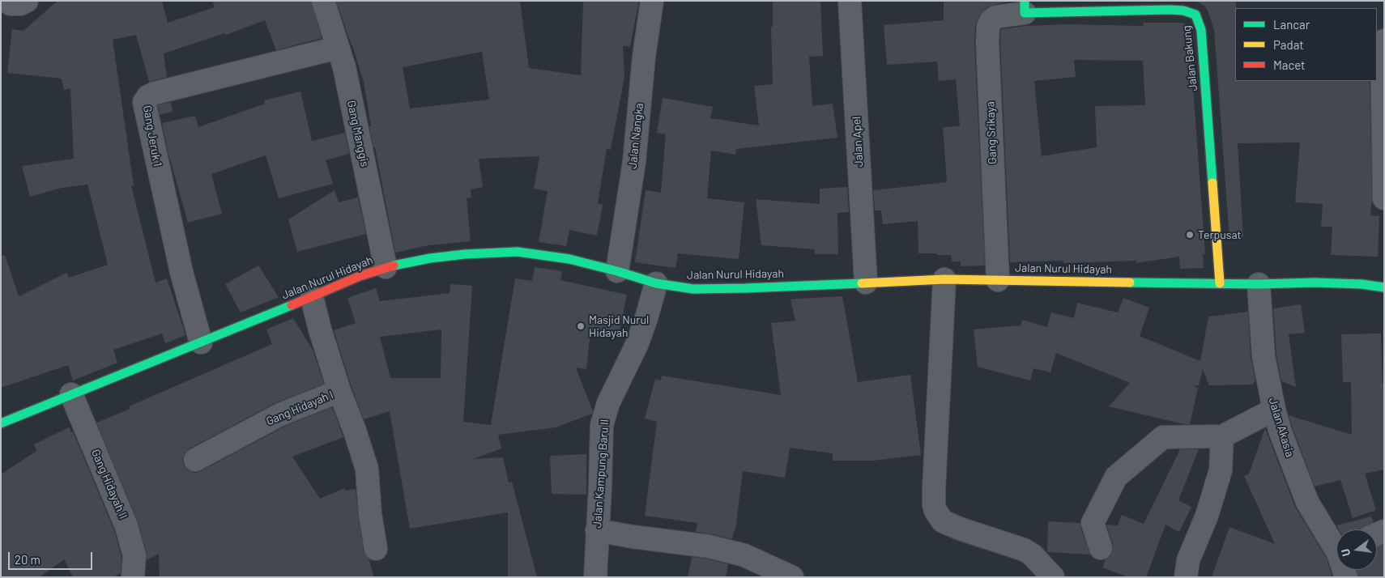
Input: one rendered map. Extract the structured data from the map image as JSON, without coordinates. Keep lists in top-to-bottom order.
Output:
{
  "streets": {
    "street": [
      "Jalan Bakung",
      "Gang Srikaya",
      "Gang Manggis",
      "Gang Jeruk 1",
      "Jalan Nangka",
      "Jalan Apel",
      "Jalan Nurul Hidayah",
      "Gang Hidayah I",
      "Jalan Akasia",
      "Jalan Kampung Baru II",
      "Gang Hidayah II"
    ]
  },
  "crossings": [
    ["Jalan Bakung", "Gang Srikaya"],
    ["Jalan Bakung", "Jalan Nurul Hidayah"],
    ["Gang Srikaya", "Jalan Nurul Hidayah"],
    ["Gang Manggis", "Gang Jeruk 1"],
    ["Gang Manggis", "Jalan Nurul Hidayah"],
    ["Gang Jeruk 1", "Jalan Nurul Hidayah"],
    ["Jalan Nangka", "Jalan Nurul Hidayah"],
    ["Jalan Apel", "Jalan Nurul Hidayah"],
    ["Jalan Nurul Hidayah", "Gang Hidayah I"],
    ["Jalan Nurul Hidayah", "Jalan Akasia"],
    ["Jalan Nurul Hidayah", "Jalan Kampung Baru II"],
    ["Jalan Nurul Hidayah", "Gang Hidayah II"]
  ],
  "places": ["Terpusat", "Masjid Nurul Hidayah"],
  "legend": ["Lancar", "Padat", "Macet"],
  "scale_bar": "20 m",
  "north": "left"
}
